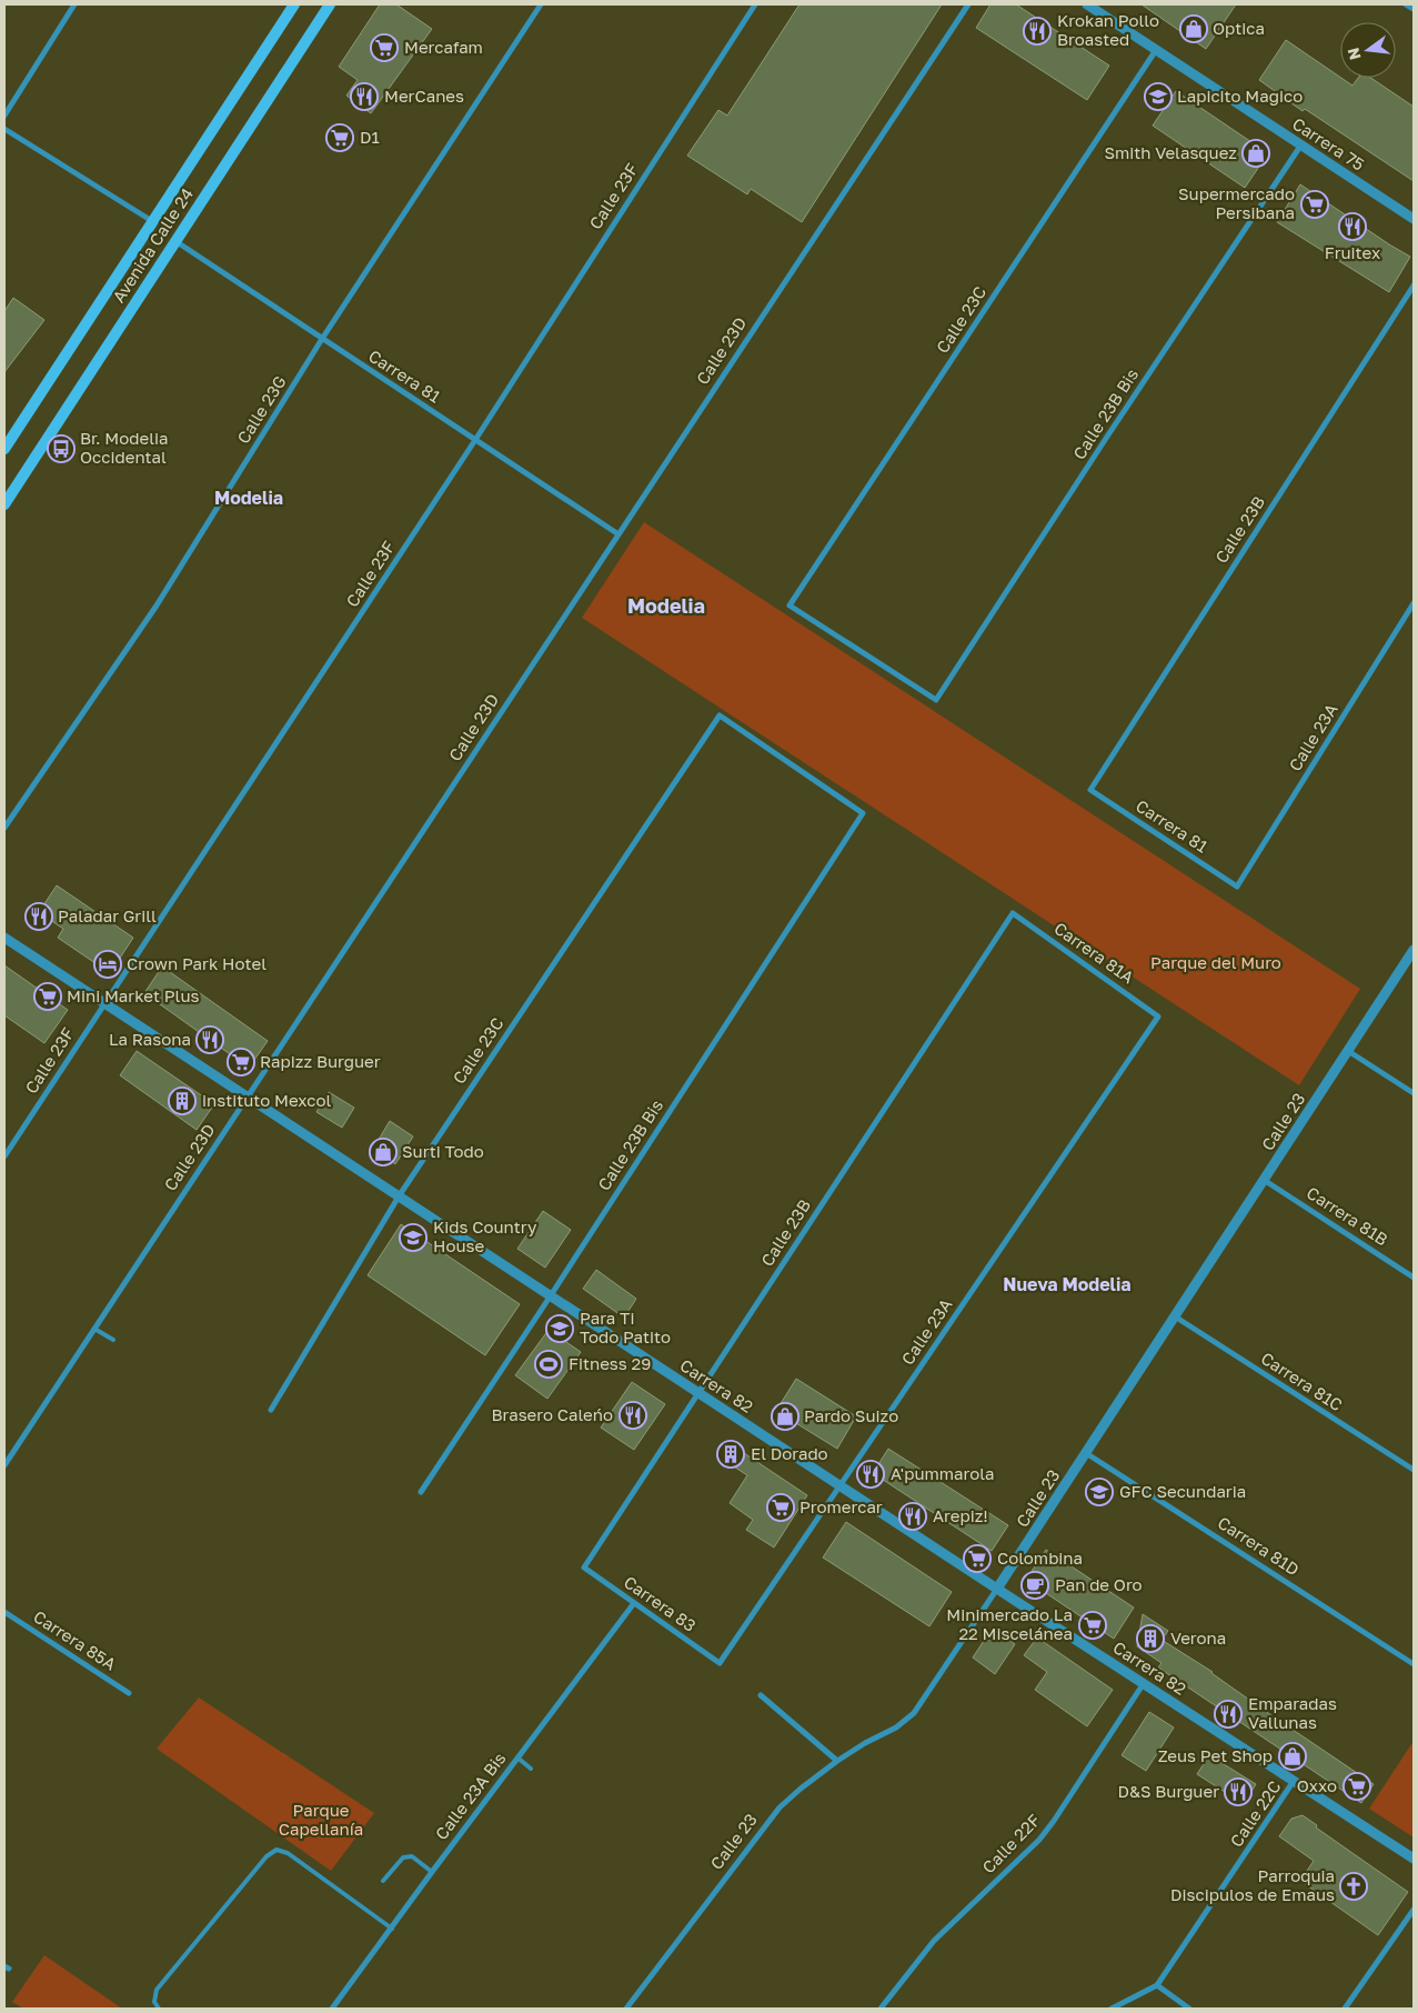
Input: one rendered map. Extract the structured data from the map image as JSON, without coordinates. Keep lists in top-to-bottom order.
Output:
{
  "streets": {
    "main road": ["Avenida Calle 24"],
    "street": [
      "Carrera 75",
      "Calle 23F",
      "Calle 23C",
      "Calle 23D",
      "Carrera 81",
      "Calle 23G",
      "Calle 23B Bis",
      "Calle 23B",
      "Calle 23A",
      "Carrera 81A",
      "Calle 23",
      "Carrera 81B",
      "Carrera 81C",
      "Carrera 82",
      "Carrera 81D",
      "Carrera 83",
      "Carrera 85A",
      "Calle 23A Bis",
      "Calle 22C",
      "Calle 22F"
    ]
  },
  "crossings": [
    ["Carrera 75", "Calle 23C"],
    ["Carrera 75", "Calle 23B Bis"],
    ["Calle 23F", "Carrera 81"],
    ["Calle 23F", "Carrera 82"],
    ["Avenida Calle 24", "Carrera 81"],
    ["Calle 23C", "Calle 23B Bis"],
    ["Calle 23C", "Carrera 82"],
    ["Calle 23D", "Carrera 81"],
    ["Calle 23D", "Carrera 82"],
    ["Carrera 81", "Calle 23G"],
    ["Carrera 81", "Calle 23B"],
    ["Carrera 81", "Calle 23A"],
    ["Calle 23B Bis", "Carrera 82"],
    ["Calle 23B", "Carrera 81A"],
    ["Calle 23B", "Carrera 82"],
    ["Calle 23B", "Carrera 83"],
    ["Calle 23A", "Carrera 81A"],
    ["Calle 23A", "Carrera 82"],
    ["Calle 23A", "Carrera 83"],
    ["Calle 23", "Carrera 81B"],
    ["Calle 23", "Carrera 81C"],
    ["Calle 23", "Carrera 82"],
    ["Calle 23", "Carrera 81D"],
    ["Carrera 82", "Calle 22C"],
    ["Carrera 82", "Calle 22F"],
    ["Carrera 83", "Calle 23A Bis"]
  ],
  "districts": ["Modelia", "Modelia", "Nueva Modelia"],
  "parks": ["Parque del Muro", "Parque Capellanía"],
  "places": {
    "shop": [
      "Optica",
      "Smith Velasquez",
      "Surti Todo",
      "Pardo Suizo",
      "Zeus Pet Shop"
    ],
    "restaurant": [
      "Krokan Pollo Broasted",
      "MerCanes",
      "Fruitex",
      "Paladar Grill",
      "La Rasona",
      "Brasero Caleńo",
      "A'pummarola",
      "Arepiz!",
      "Emparadas Vallunas",
      "D&S Burguer"
    ],
    "supermarket": [
      "Mercafam",
      "D1",
      "Supermercado Persibana",
      "Mini Market Plus",
      "Rapizz Burguer",
      "Promercar",
      "Colombina",
      "Minimercado La 22 Miscelánea",
      "Oxxo"
    ],
    "school or university": [
      "Lapicito Magico",
      "Kids Country House",
      "Para Ti Todo Patito",
      "GFC Secundaria"
    ],
    "bus stop": ["Br. Modelia Occidental"],
    "hotel": ["Crown Park Hotel"],
    "building": ["instituto Mexcol", "El Dorado", "Verona"],
    "sports": ["Fitness 29"],
    "cafe": ["Pan de Oro"],
    "church": ["Parroquia Discipulos de Emaus"]
  },
  "north": "left"
}
